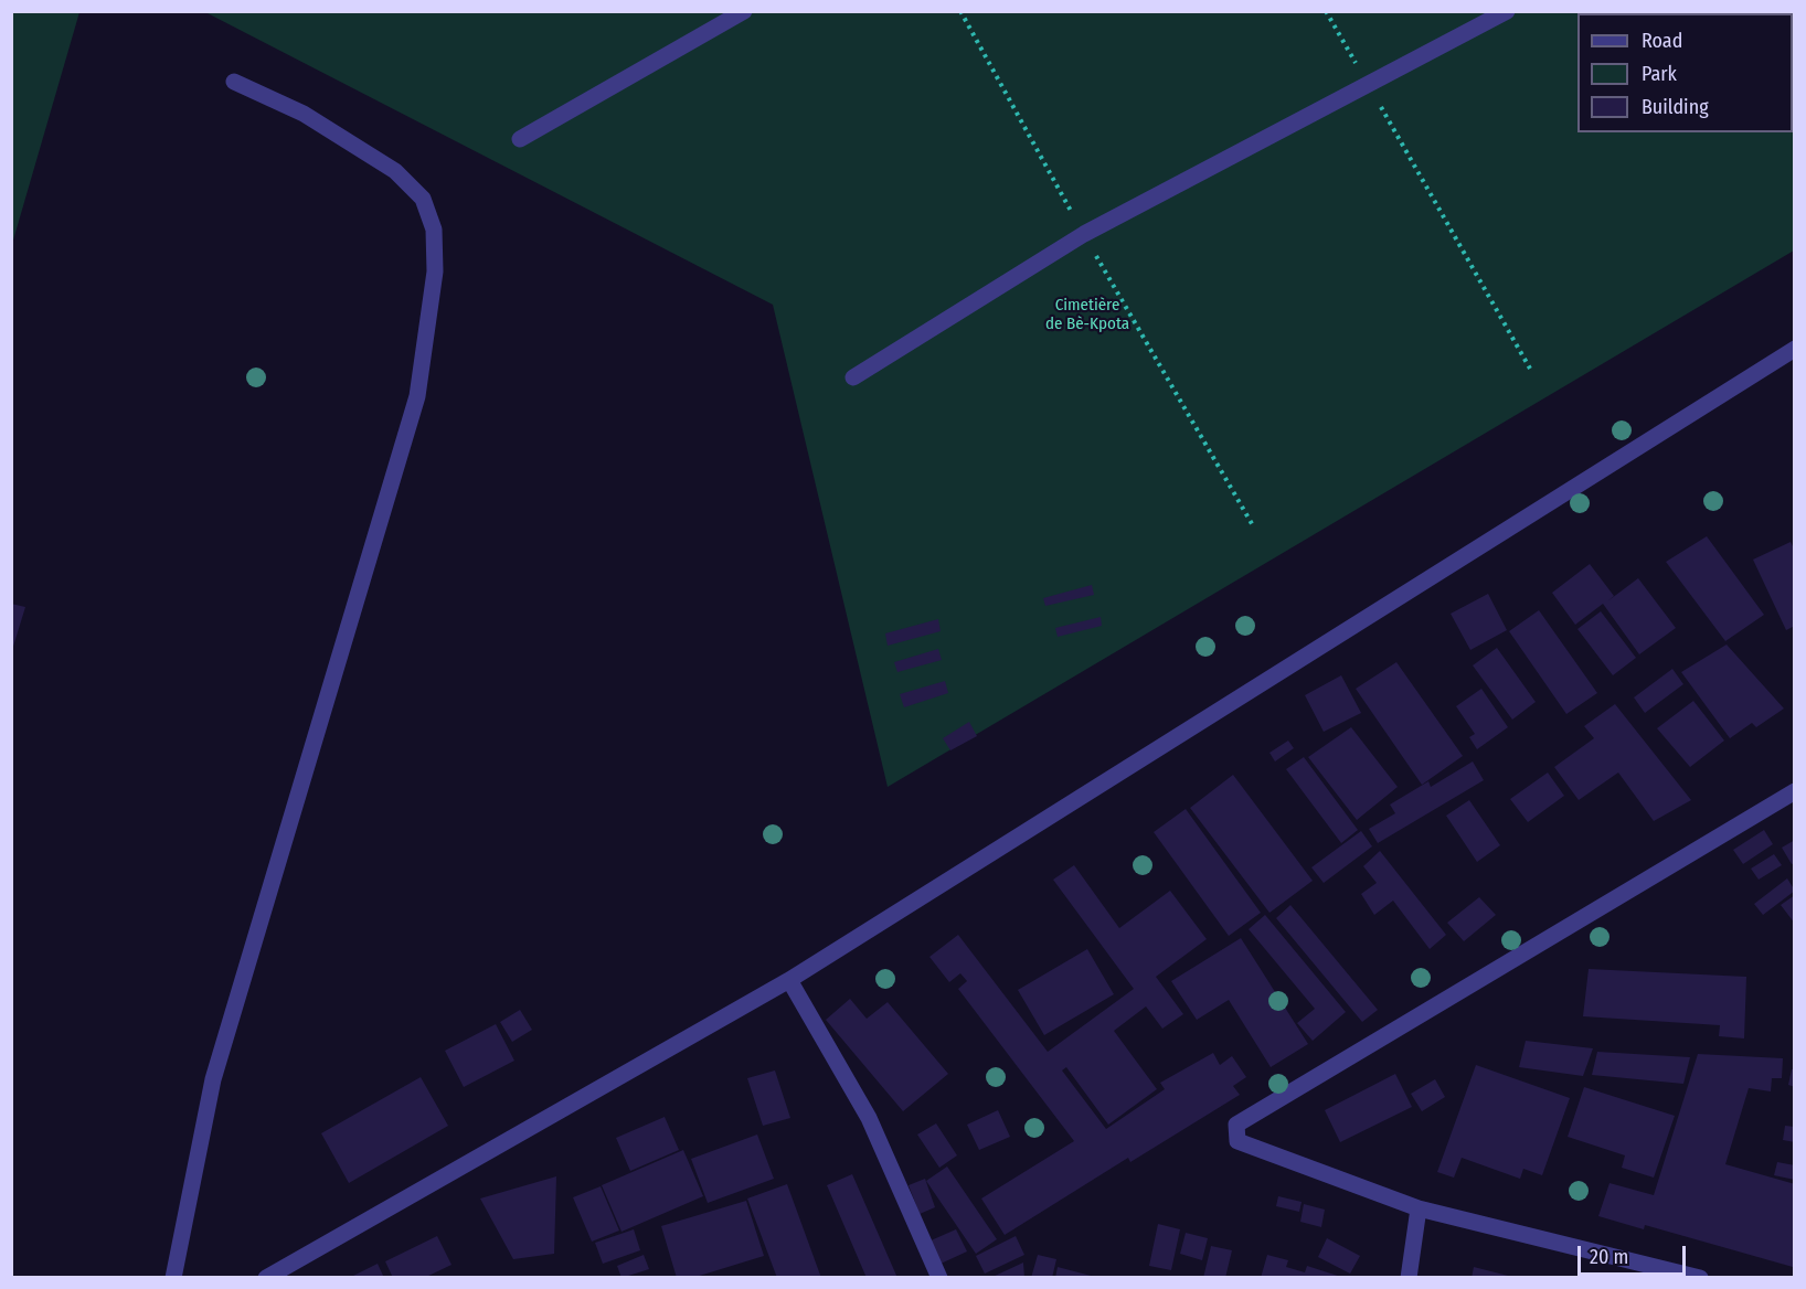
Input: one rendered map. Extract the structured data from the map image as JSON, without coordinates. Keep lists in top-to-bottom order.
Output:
{
  "parks": ["Cimetière de Bè-Kpota"],
  "legend": ["Road", "Park", "Building"],
  "scale_bar": "20 m"
}
